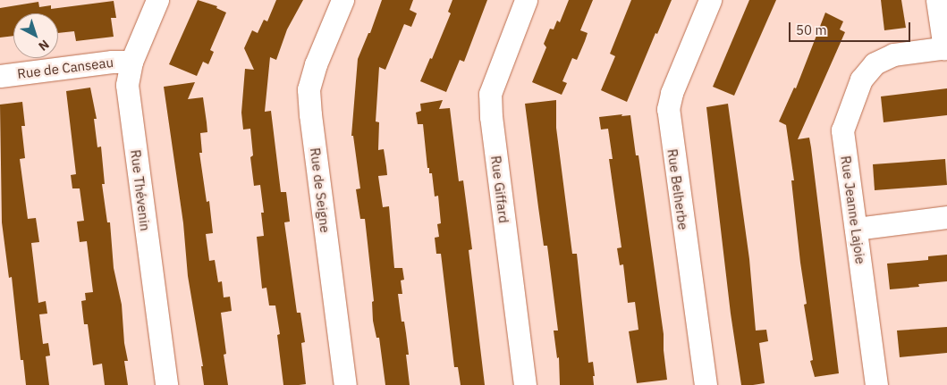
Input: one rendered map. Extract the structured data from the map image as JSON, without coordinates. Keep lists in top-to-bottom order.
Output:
{
  "streets": {
    "street": [
      "Rue de Canseau",
      "Rue Giffard",
      "Rue Belherbe",
      "Rue Thévenin",
      "Rue de Seigne",
      "Rue Jeanne Lajoie"
    ]
  },
  "crossings": [
    ["Rue de Canseau", "Rue Thévenin"]
  ],
  "scale_bar": "50 m",
  "north": "bottom right"
}
